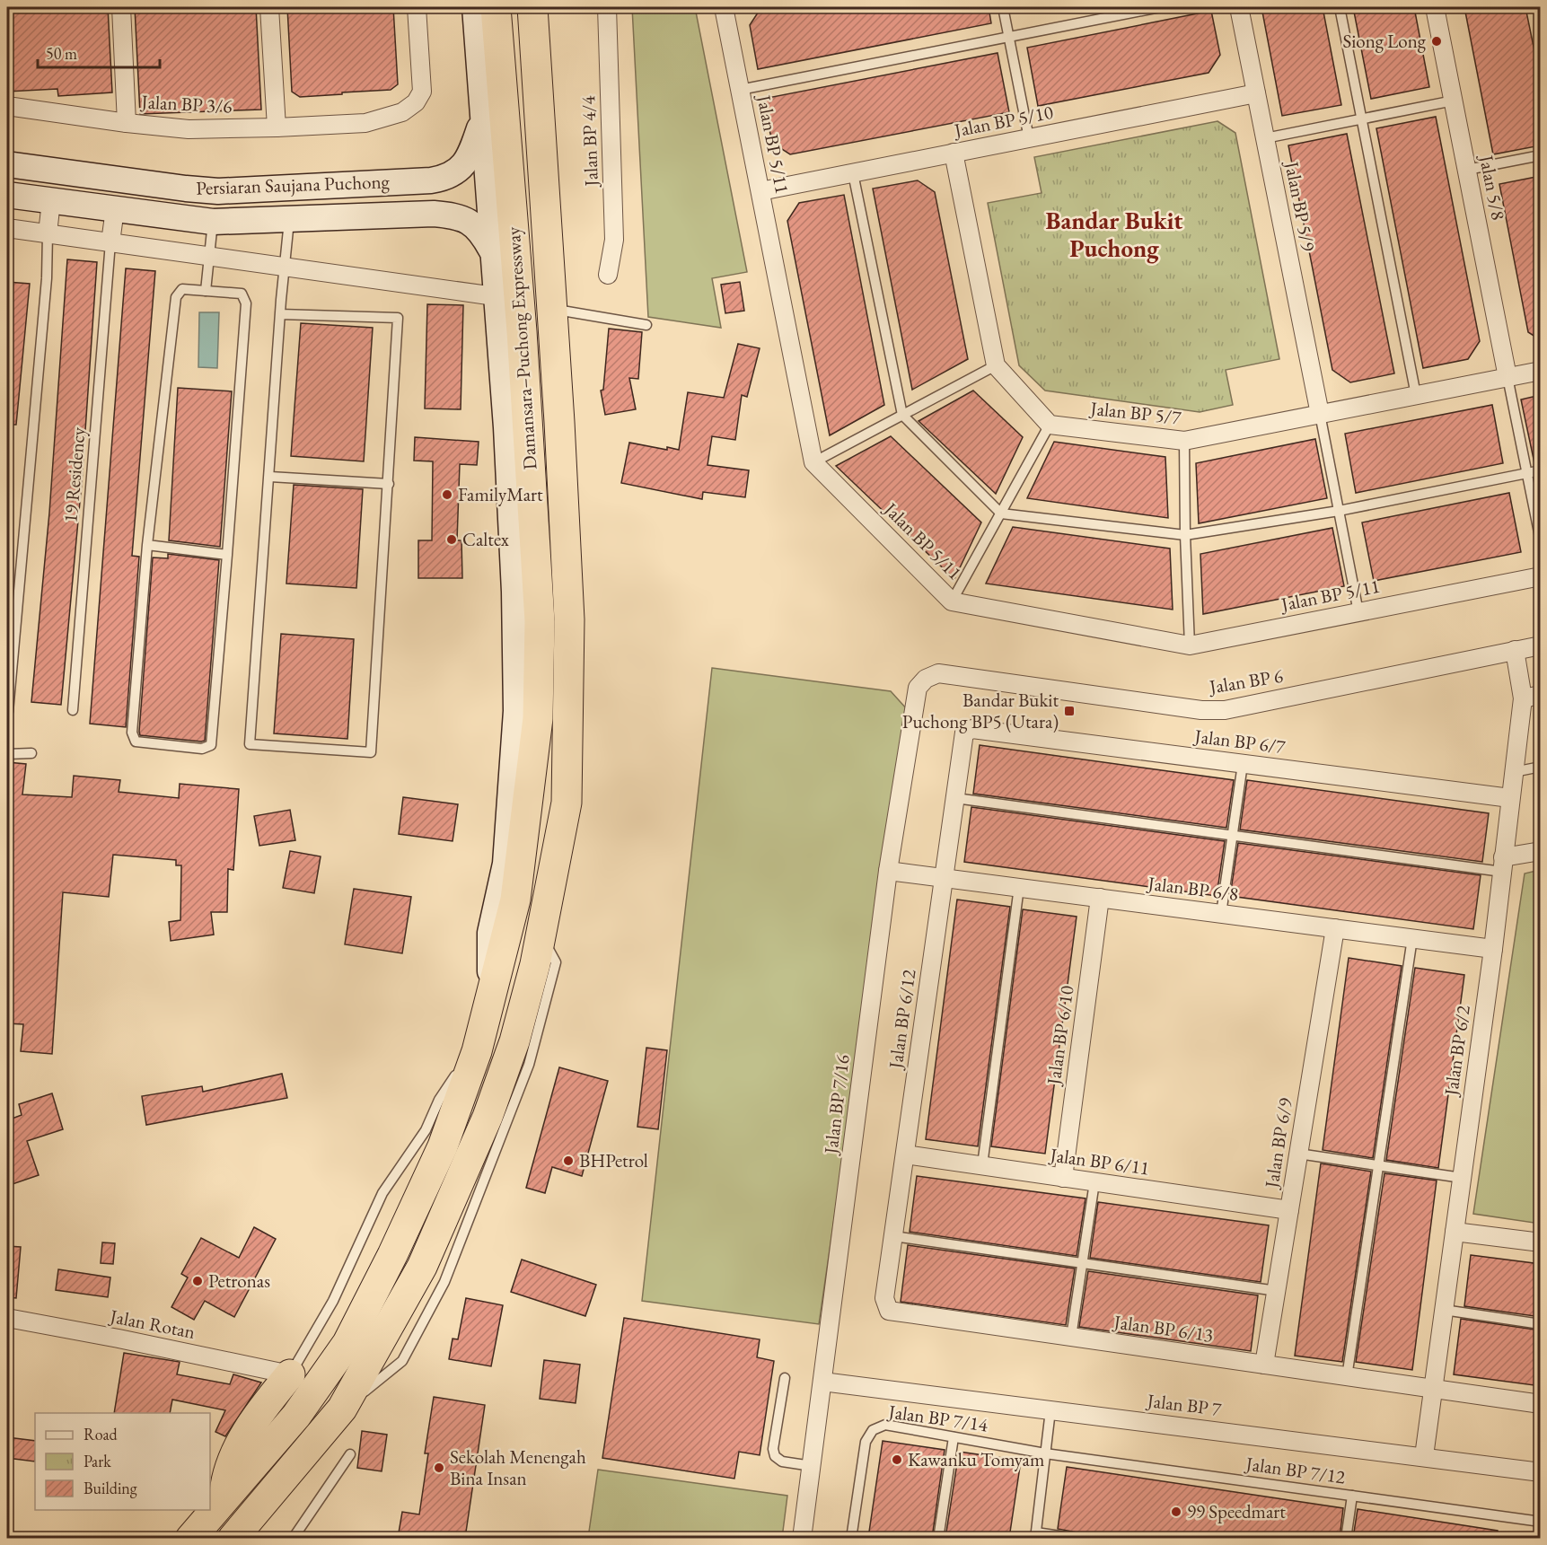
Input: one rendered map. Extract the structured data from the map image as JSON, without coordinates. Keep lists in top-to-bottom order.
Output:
{
  "streets": {
    "highway": ["Damansara–Puchong Expressway"],
    "street": [
      "Jalan BP 3/6",
      "Jalan BP 5/10",
      "Jalan BP 4/4",
      "Jalan BP 5/11",
      "Persiaran Saujana Puchong",
      "Jalan 5/8",
      "Jalan BP 5/9",
      "Jalan BP 5/7",
      "Jalan BP 6",
      "Jalan BP 6/7",
      "Jalan BP 6/8",
      "Jalan BP 6/12",
      "Jalan BP 6/10",
      "Jalan BP 6/2",
      "Jalan BP 7/16",
      "Jalan BP 6/9",
      "Jalan BP 6/11",
      "Jalan Rotan",
      "Jalan BP 6/13",
      "Jalan BP 7"
    ],
    "lane": ["19 Residency", "Jalan BP 7/14", "Jalan BP 7/12"]
  },
  "crossings": [
    ["Jalan BP 5/10", "Jalan BP 5/11"],
    ["Jalan BP 5/10", "Jalan BP 5/9"],
    ["Jalan 5/8", "Jalan BP 5/7"],
    ["Jalan BP 5/9", "Jalan BP 5/7"],
    ["Jalan BP 6", "Jalan BP 6/2"],
    ["Jalan BP 6", "Jalan BP 7/16"],
    ["Jalan BP 6/7", "Jalan BP 6/12"],
    ["Jalan BP 6/7", "Jalan BP 6/2"],
    ["Jalan BP 6/8", "Jalan BP 6/12"],
    ["Jalan BP 6/8", "Jalan BP 6/10"],
    ["Jalan BP 6/8", "Jalan BP 6/2"],
    ["Jalan BP 6/8", "Jalan BP 7/16"],
    ["Jalan BP 6/8", "Jalan BP 6/9"],
    ["Jalan BP 6/12", "Jalan BP 6/11"],
    ["Jalan BP 6/12", "Jalan BP 6/13"],
    ["Jalan BP 6/10", "Jalan BP 6/11"],
    ["Jalan BP 6/2", "Jalan BP 6/13"],
    ["Jalan BP 6/2", "Jalan BP 7"],
    ["Jalan BP 7/16", "Jalan BP 7"],
    ["Jalan BP 6/9", "Jalan BP 6/11"],
    ["Jalan BP 6/9", "Jalan BP 6/13"],
    ["Jalan BP 7/14", "Jalan BP 7/12"]
  ],
  "districts": ["Bandar Bukit Puchong"],
  "places": {
    "other": [
      "Siong Long",
      "FamilyMart",
      "Caltex",
      "BHPetrol",
      "Petronas",
      "Kawanku Tomyam",
      "Sekolah Menengah Bina Insan",
      "99 Speedmart"
    ],
    "transit": ["Bandar Bukit Puchong BP5 (Utara)"]
  },
  "legend": ["Road", "Park", "Building"],
  "scale_bar": "50 m"
}
